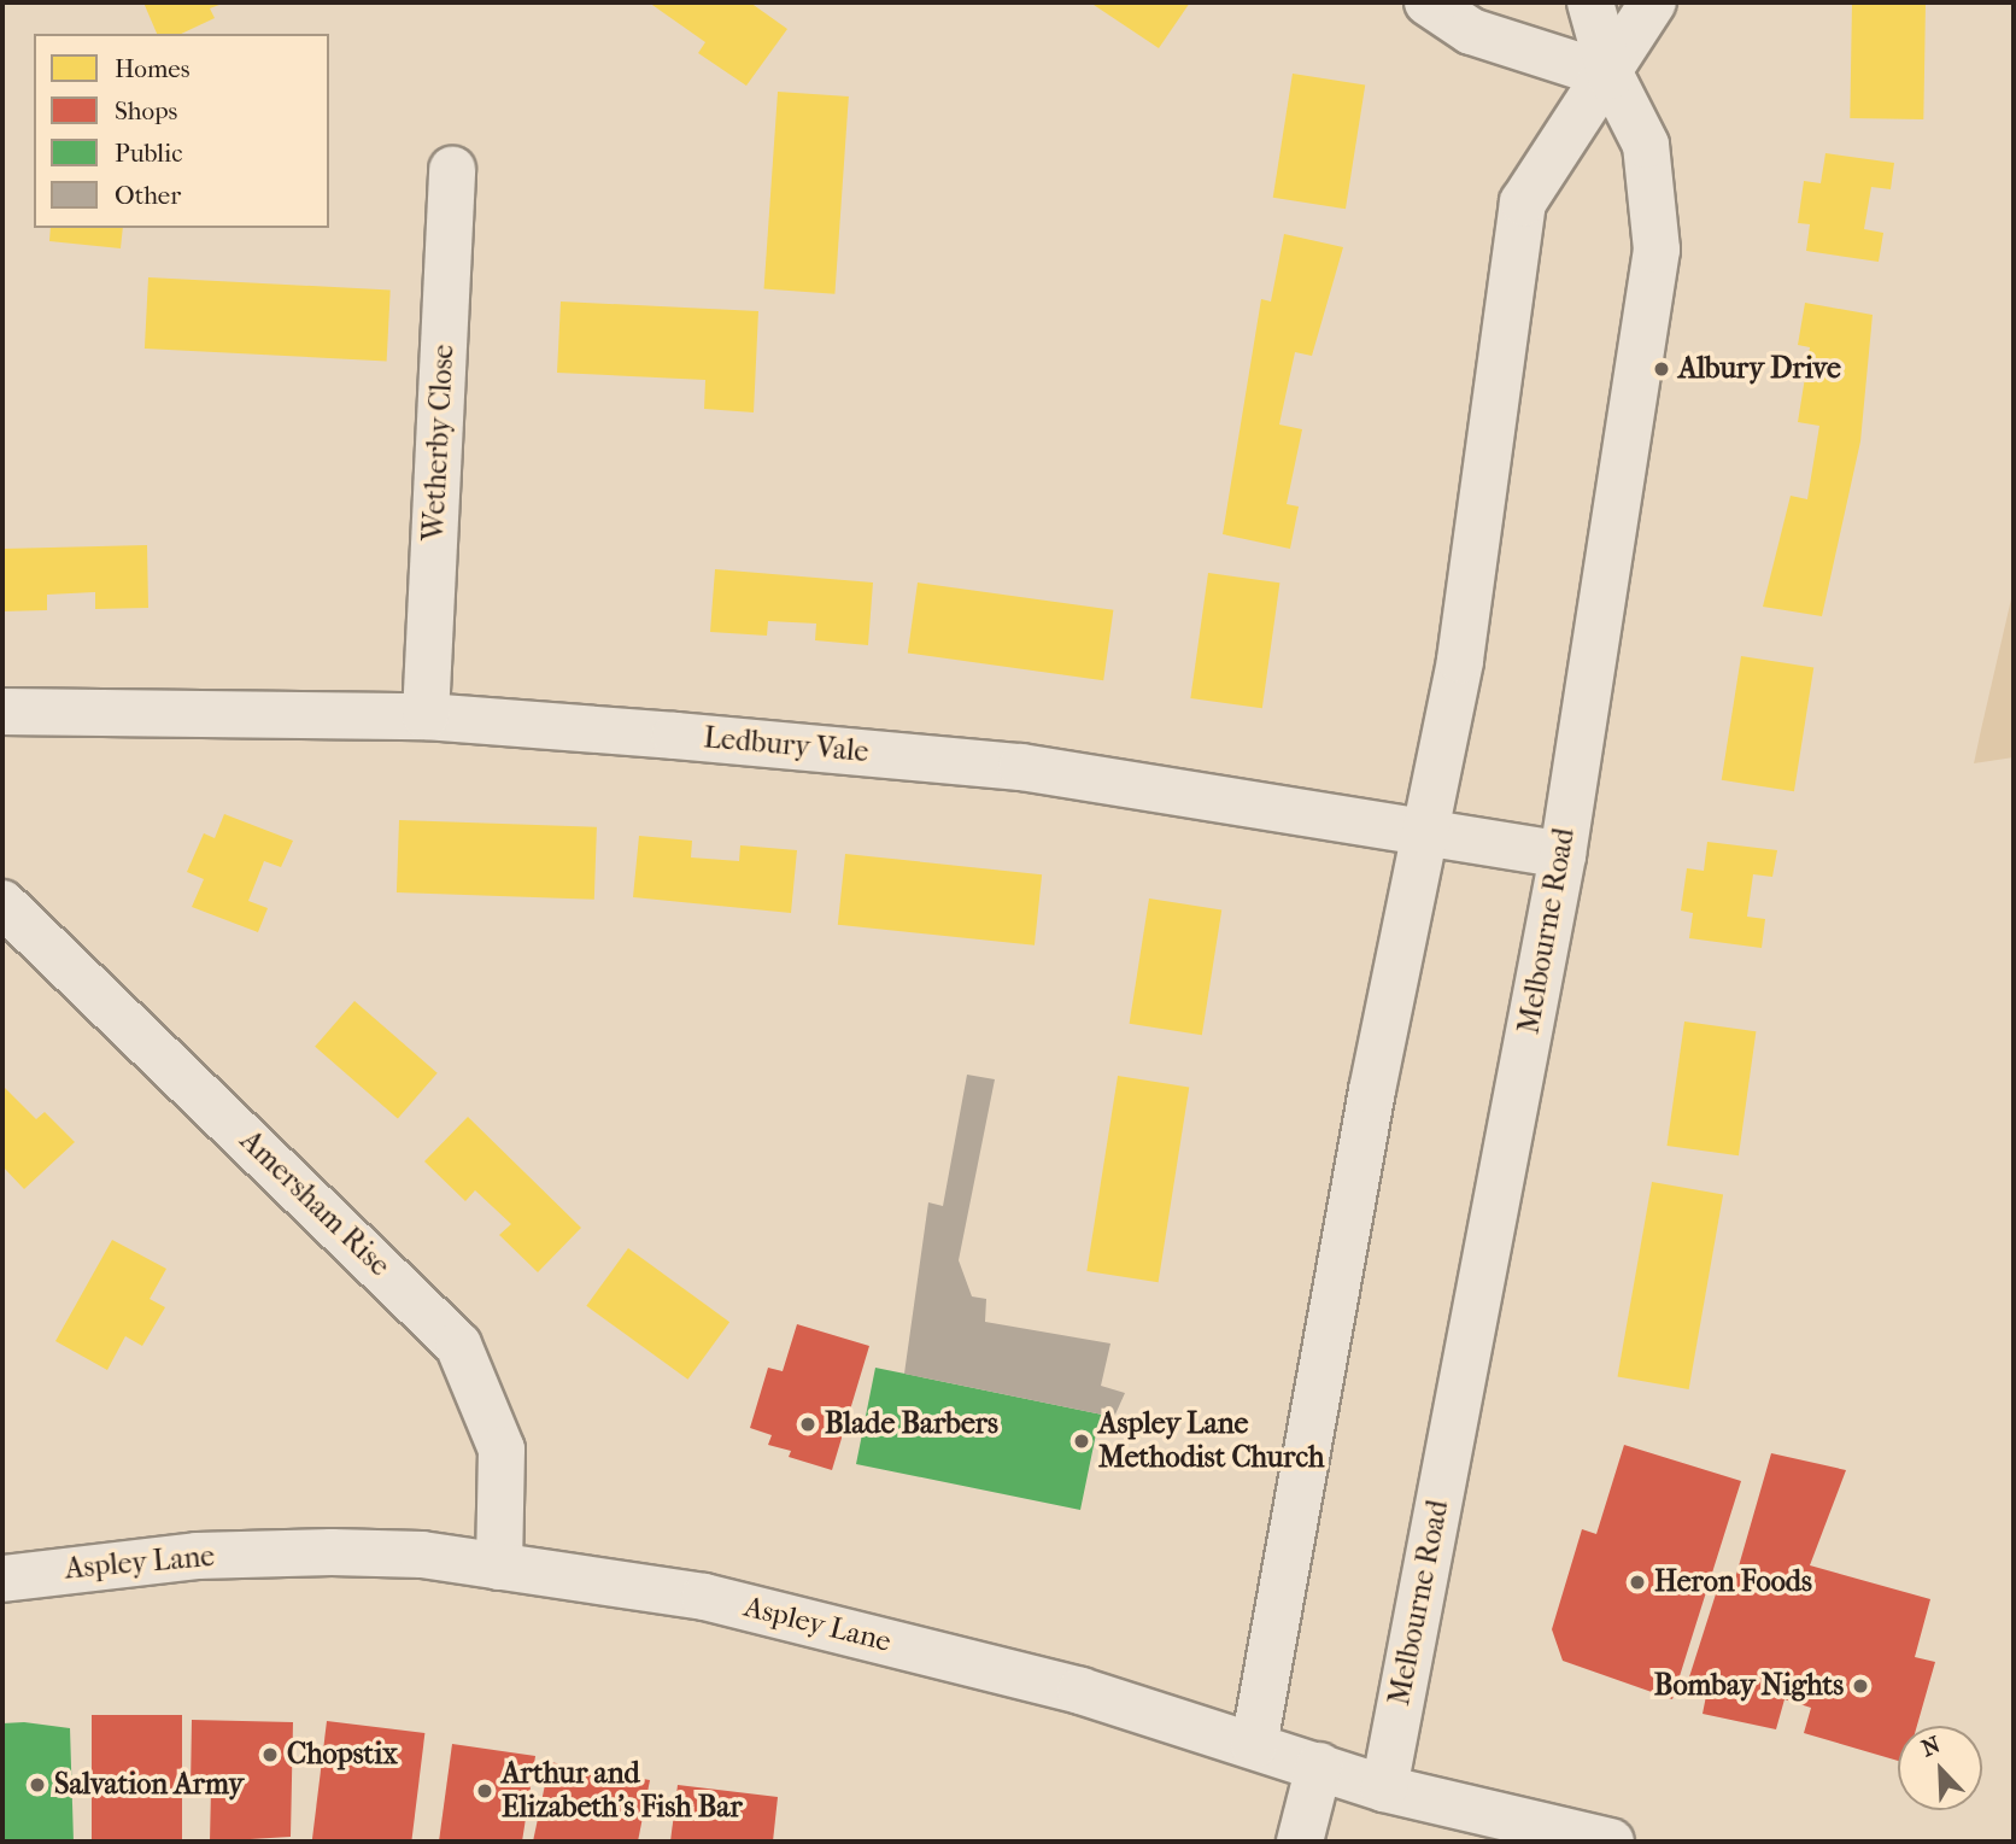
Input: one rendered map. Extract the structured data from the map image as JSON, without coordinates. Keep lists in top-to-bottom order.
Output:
{
  "streets": {
    "street": [
      "Wetherby Close",
      "Ledbury Vale",
      "Melbourne Road",
      "Amersham Rise",
      "Aspley Lane"
    ]
  },
  "crossings": [
    ["Wetherby Close", "Ledbury Vale"],
    ["Ledbury Vale", "Melbourne Road"],
    ["Melbourne Road", "Aspley Lane"],
    ["Amersham Rise", "Aspley Lane"]
  ],
  "places": [
    "Albury Drive",
    "Blade Barbers",
    "Aspley Lane Methodist Church",
    "Heron Foods",
    "Bombay Nights",
    "Chopstix",
    "Salvation Army",
    "Arthur and Elizabeth's Fish Bar"
  ],
  "legend": [
    "Homes",
    "Shops",
    "Public",
    "Other"
  ],
  "north": "top left"
}
